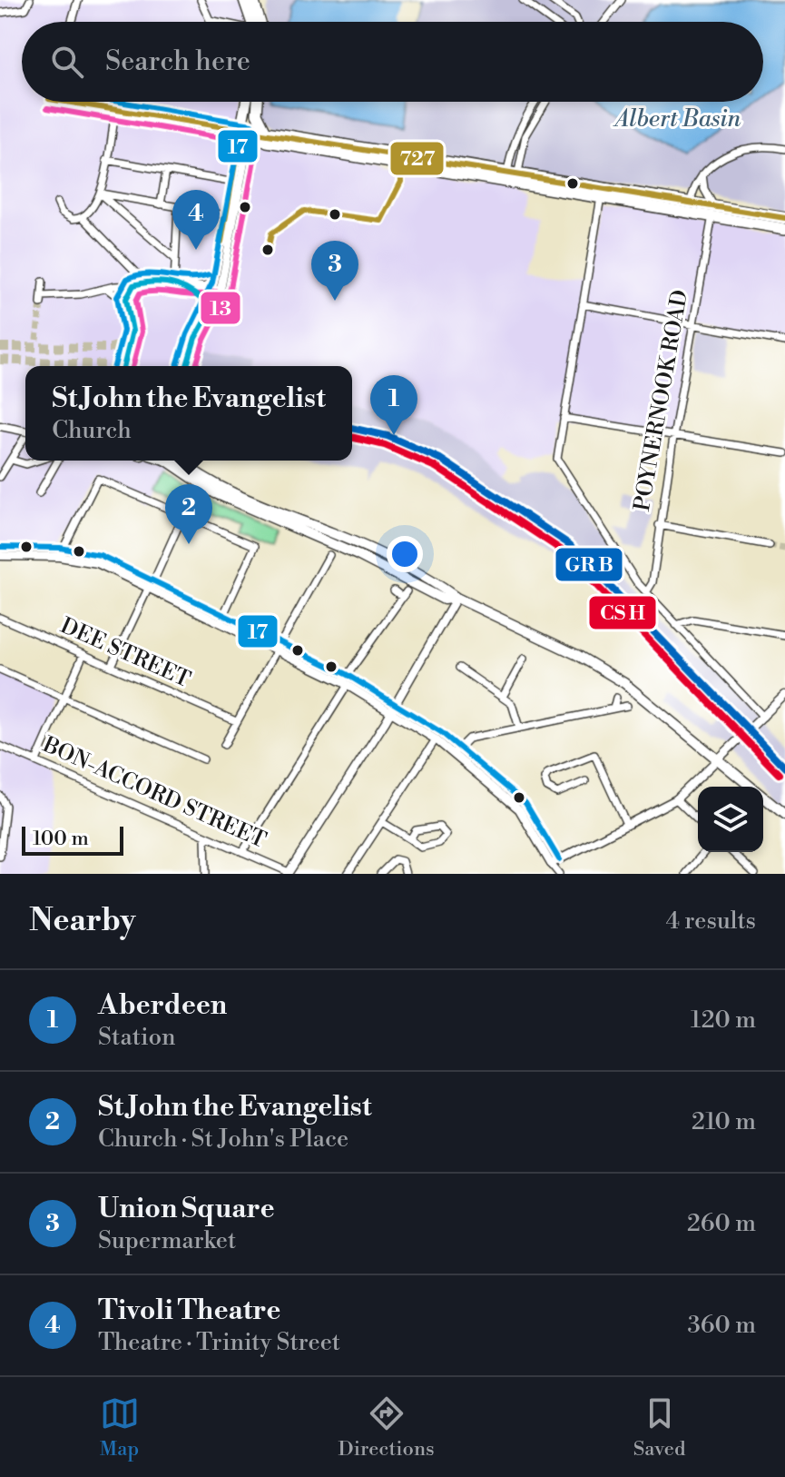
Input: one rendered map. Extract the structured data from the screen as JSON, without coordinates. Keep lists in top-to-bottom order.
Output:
{
  "streets": {
    "street": ["POYNERNOOK ROAD", "DEE STREET", "BON-ACCORD STREET"]
  },
  "water": ["Albert Basin"],
  "lines": ["transit line 727", "transit line 17", "transit line 13"],
  "scale_bar": "100 m",
  "page": {
    "search": "Search here",
    "pins": [
      "4",
      "3",
      "1",
      "2"
    ],
    "popup": ["St John the Evangelist", "Church"],
    "scale": "100 m",
    "heading": ["Nearby", "4 results"],
    "list": [
      {
        "mark": "1",
        "name": "Aberdeen",
        "note": "Station",
        "value": "120 m"
      },
      {
        "mark": "2",
        "name": "St John the Evangelist",
        "note": "Church · St John's Place",
        "value": "210 m"
      },
      {
        "mark": "3",
        "name": "Union Square",
        "note": "Supermarket",
        "value": "260 m"
      },
      {
        "mark": "4",
        "name": "Tivoli Theatre",
        "note": "Theatre · Trinity Street",
        "value": "360 m"
      }
    ],
    "nav": ["Map", "Directions", "Saved"]
  }
}
